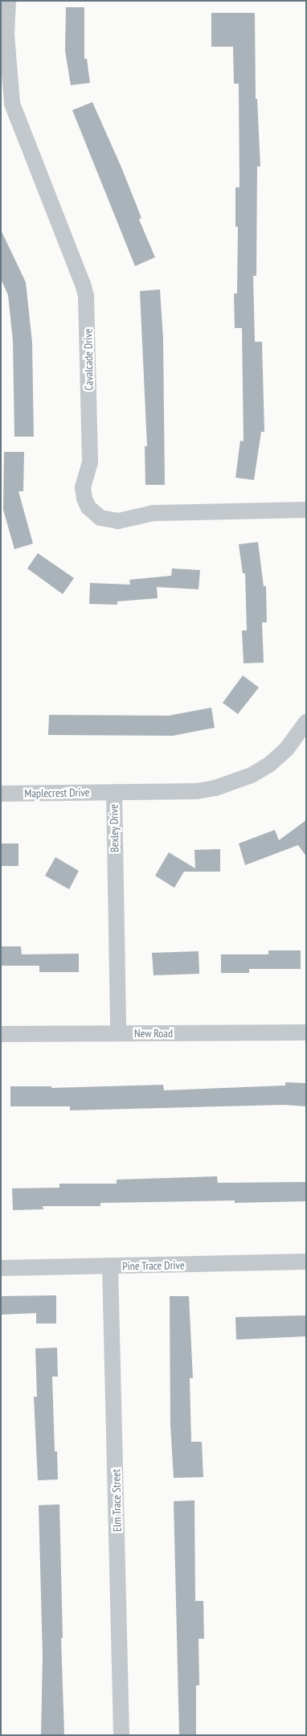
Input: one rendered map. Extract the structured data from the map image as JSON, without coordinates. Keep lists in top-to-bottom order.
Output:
{
  "streets": {
    "street": [
      "Cavalcade Drive",
      "Maplecrest Drive",
      "Bexley Drive",
      "New Road",
      "Pine Trace Drive",
      "Elm Trace Street"
    ]
  },
  "crossings": [
    ["Maplecrest Drive", "Bexley Drive"],
    ["Bexley Drive", "New Road"],
    ["Pine Trace Drive", "Elm Trace Street"]
  ]
}
